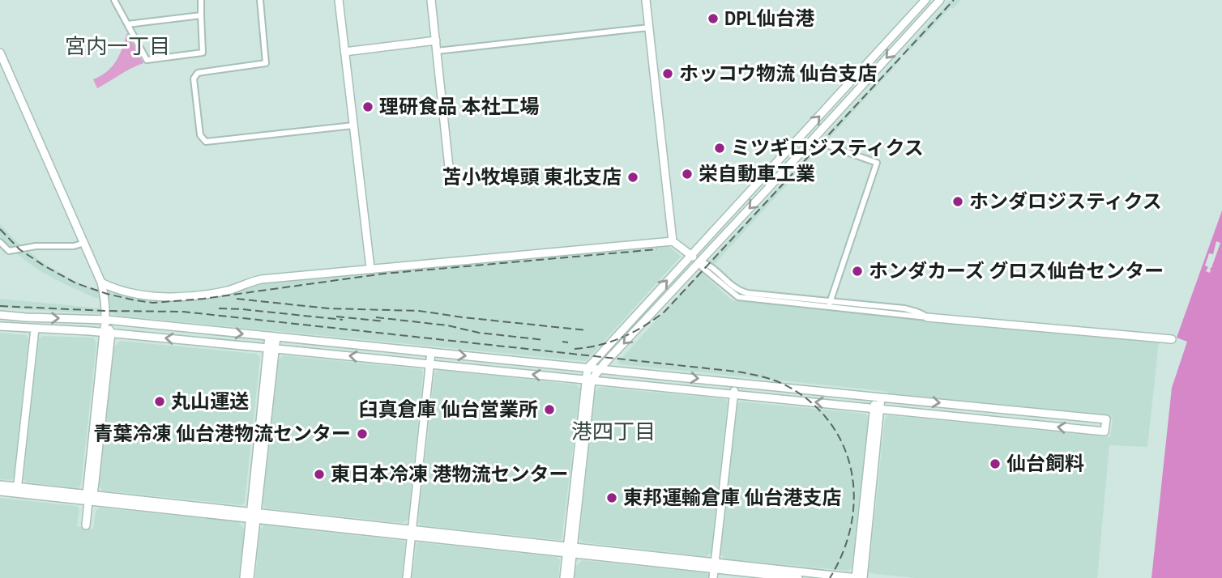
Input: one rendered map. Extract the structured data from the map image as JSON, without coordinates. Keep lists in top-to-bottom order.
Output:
{
  "districts": ["宮内一丁目", "港四丁目"],
  "places": [
    "DPL仙台港",
    "ホッコウ物流 仙台支店",
    "理研食品 本社工場",
    "ミツギロジスティクス",
    "栄自動車工業",
    "苫小牧埠頭 東北支店",
    "ホンダロジスティクス",
    "ホンダカーズ グロス仙台センター",
    "丸山運送",
    "臼真倉庫 仙台営業所",
    "青葉冷凍 仙台港物流センター",
    "仙台飼料",
    "東日本冷凍 港物流センター",
    "東邦運輸倉庫 仙台港支店"
  ]
}
